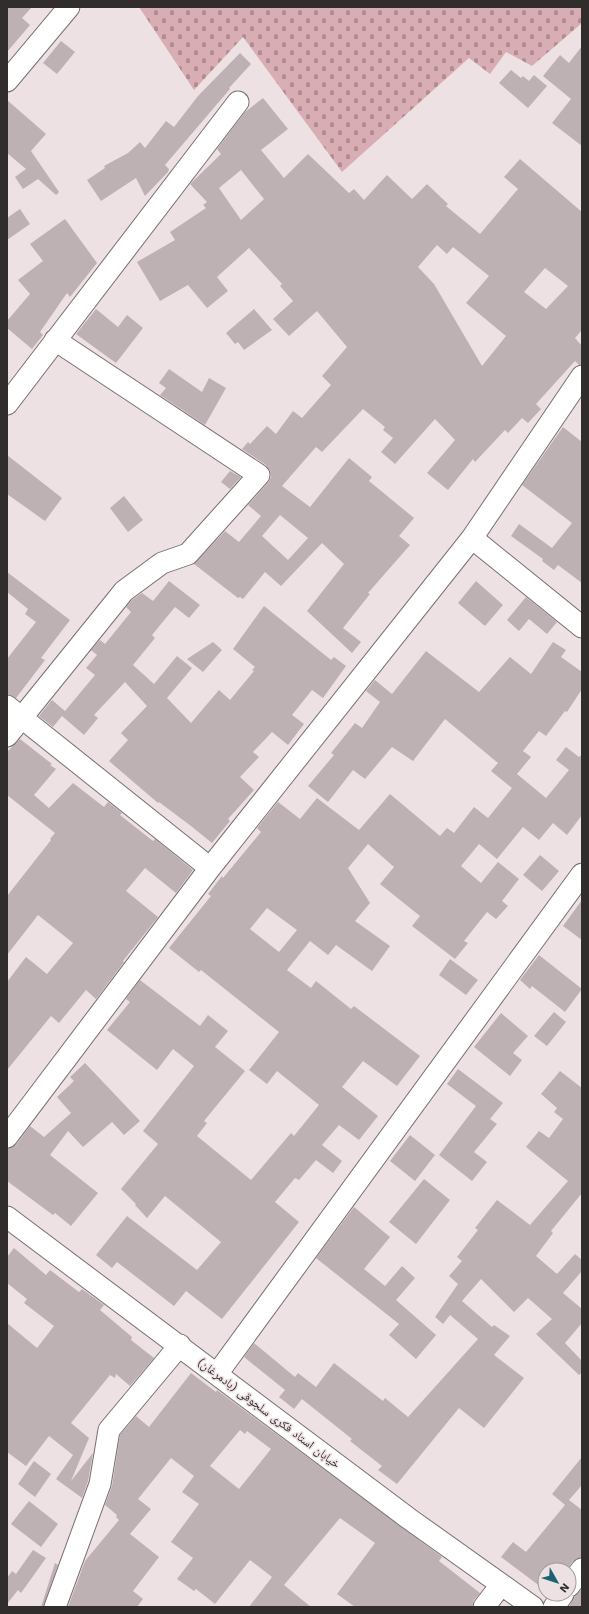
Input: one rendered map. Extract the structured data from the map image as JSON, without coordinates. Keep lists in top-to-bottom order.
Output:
{
  "streets": {
    "street": ["خیابان استاد فکری سلجوقی (بادمرغان)"]
  },
  "north": "bottom right"
}
